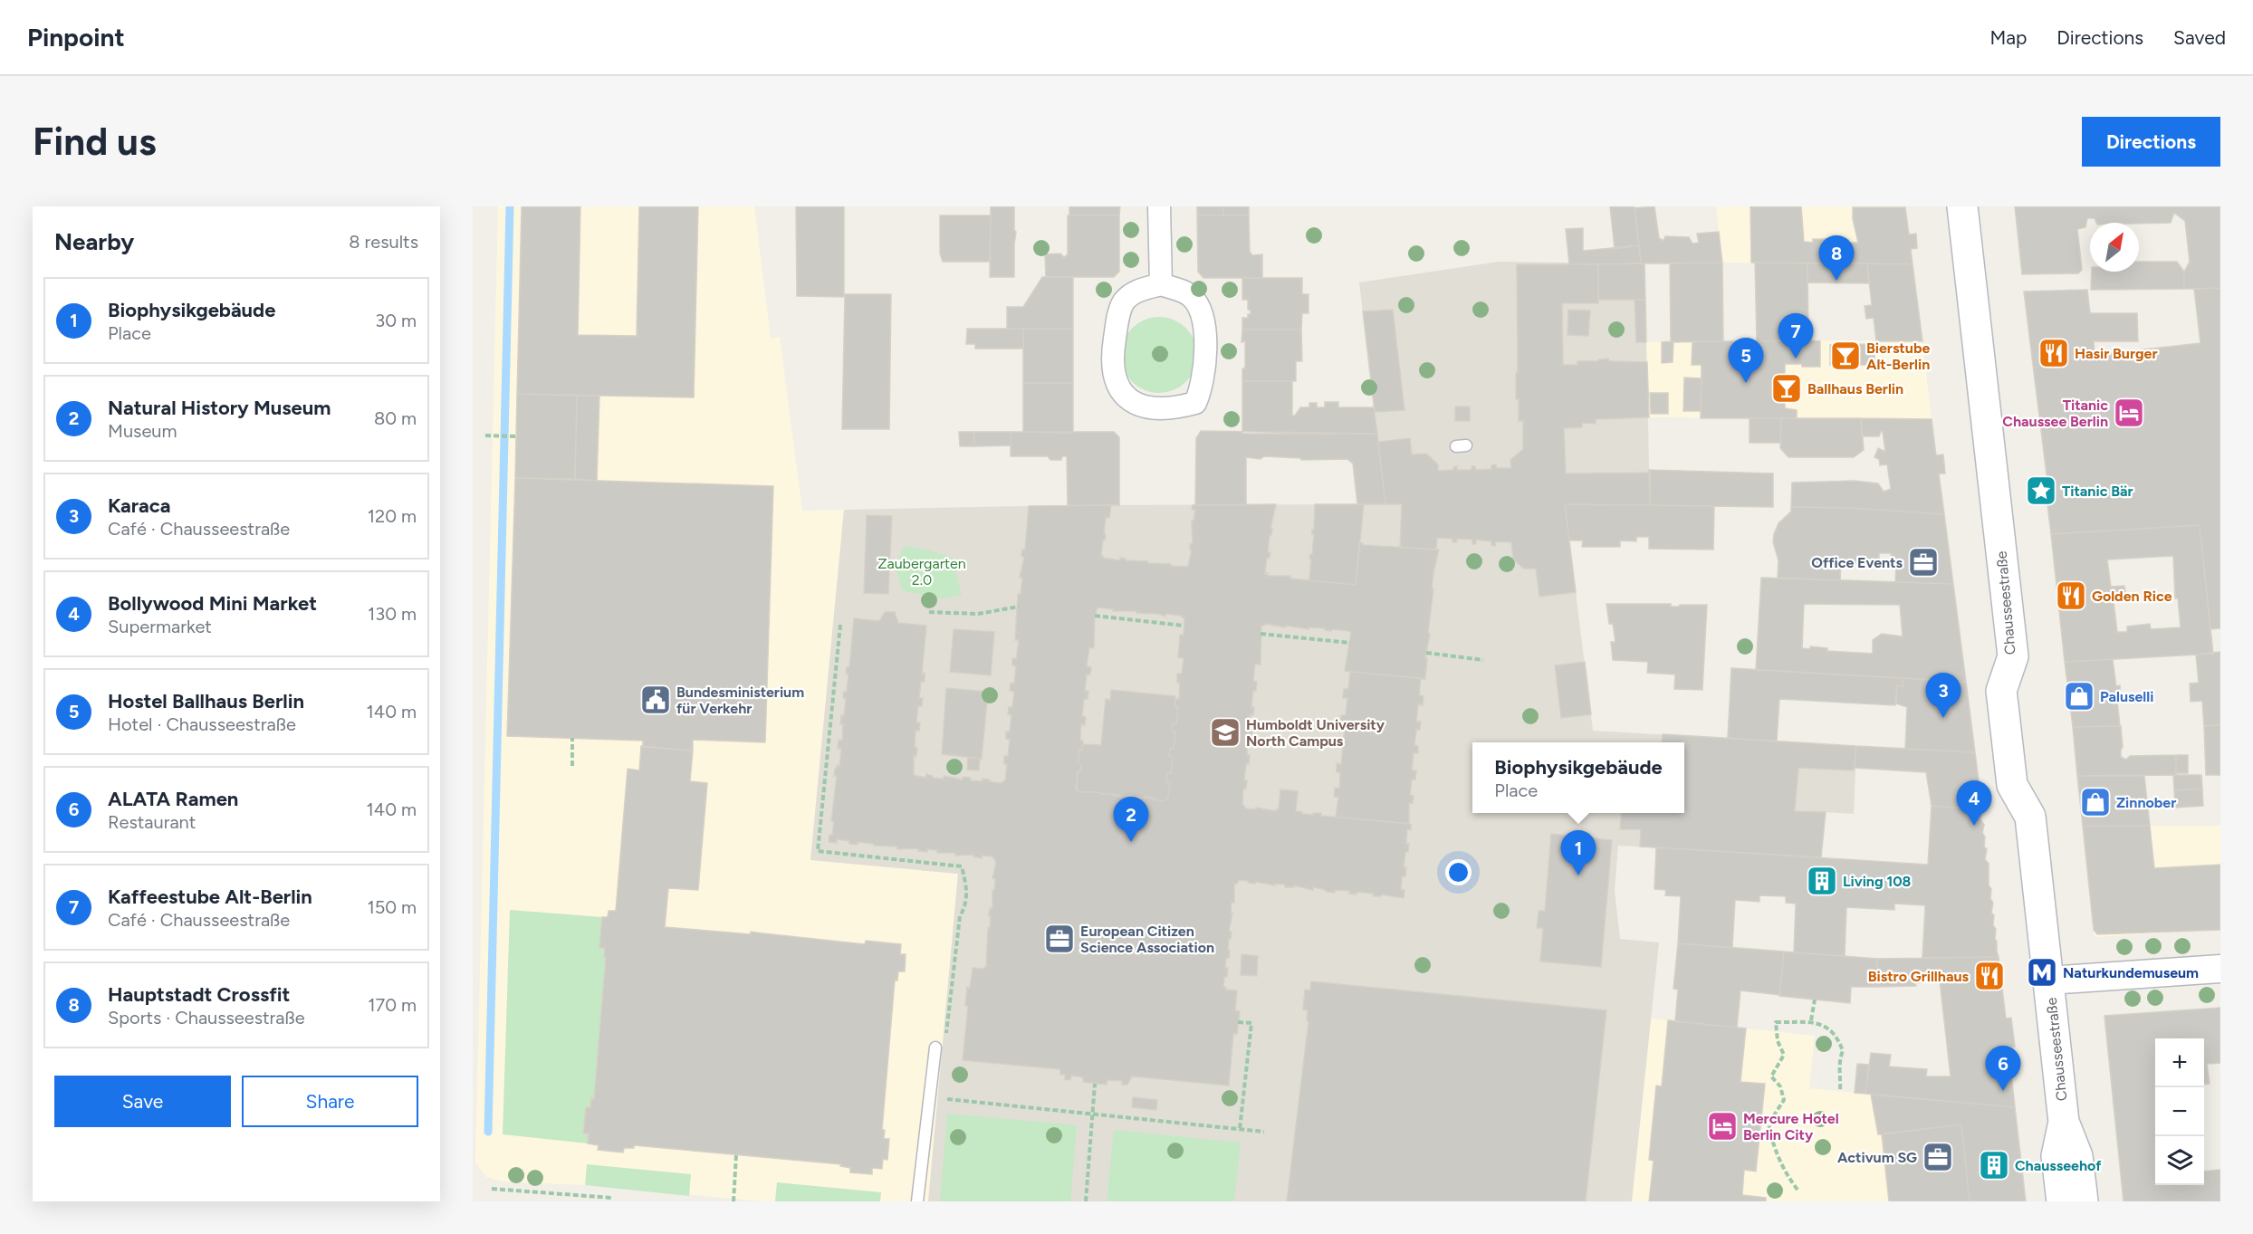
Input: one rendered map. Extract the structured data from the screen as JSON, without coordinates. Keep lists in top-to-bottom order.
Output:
{
  "streets": {
    "main road": ["Chausseestraße"]
  },
  "parks": ["Zaubergarten 2.0"],
  "places": {
    "restaurant": ["Hasir Burger", "Golden Rice", "Bistro Grillhaus"],
    "bar": ["Bierstube Alt-Berlin", "Ballhaus Berlin"],
    "hotel": ["Titanic Chaussee Berlin", "Mercure Hotel Berlin City"],
    "place": ["Titanic Bär"],
    "office": ["Office Events", "European Citizen Science Association", "Activum SG"],
    "shop": ["Paluselli", "Zinnober"],
    "public building": ["Bundesministerium für Verkehr"],
    "school or university": ["Humboldt University North Campus"],
    "building": ["Living 108", "Chausseehof"],
    "metro station": ["Naturkundemuseum"]
  },
  "north": "top right",
  "page": {
    "header": "Pinpoint",
    "nav": ["Map", "Directions", "Saved"],
    "buttons": [
      "Directions",
      ["Save", "Share"]
    ],
    "title": "Find us",
    "heading": ["Nearby", "8 results"],
    "pins": [
      "8",
      "7",
      "5",
      "3",
      "4",
      "2",
      "1",
      "6"
    ],
    "list": [
      {
        "mark": "1",
        "name": "Biophysikgebäude",
        "note": "Place",
        "value": "30 m"
      },
      {
        "mark": "2",
        "name": "Natural History Museum",
        "note": "Museum",
        "value": "80 m"
      },
      {
        "mark": "3",
        "name": "Karaca",
        "note": "Café · Chausseestraße",
        "value": "120 m"
      },
      {
        "mark": "4",
        "name": "Bollywood Mini Market",
        "note": "Supermarket",
        "value": "130 m"
      },
      {
        "mark": "5",
        "name": "Hostel Ballhaus Berlin",
        "note": "Hotel · Chausseestraße",
        "value": "140 m"
      },
      {
        "mark": "6",
        "name": "ALATA Ramen",
        "note": "Restaurant",
        "value": "140 m"
      },
      {
        "mark": "7",
        "name": "Kaffeestube Alt-Berlin",
        "note": "Café · Chausseestraße",
        "value": "150 m"
      },
      {
        "mark": "8",
        "name": "Hauptstadt Crossfit",
        "note": "Sports · Chausseestraße",
        "value": "170 m"
      }
    ],
    "popup": ["Biophysikgebäude", "Place"],
    "map_buttons": ["+", "−"]
  }
}
